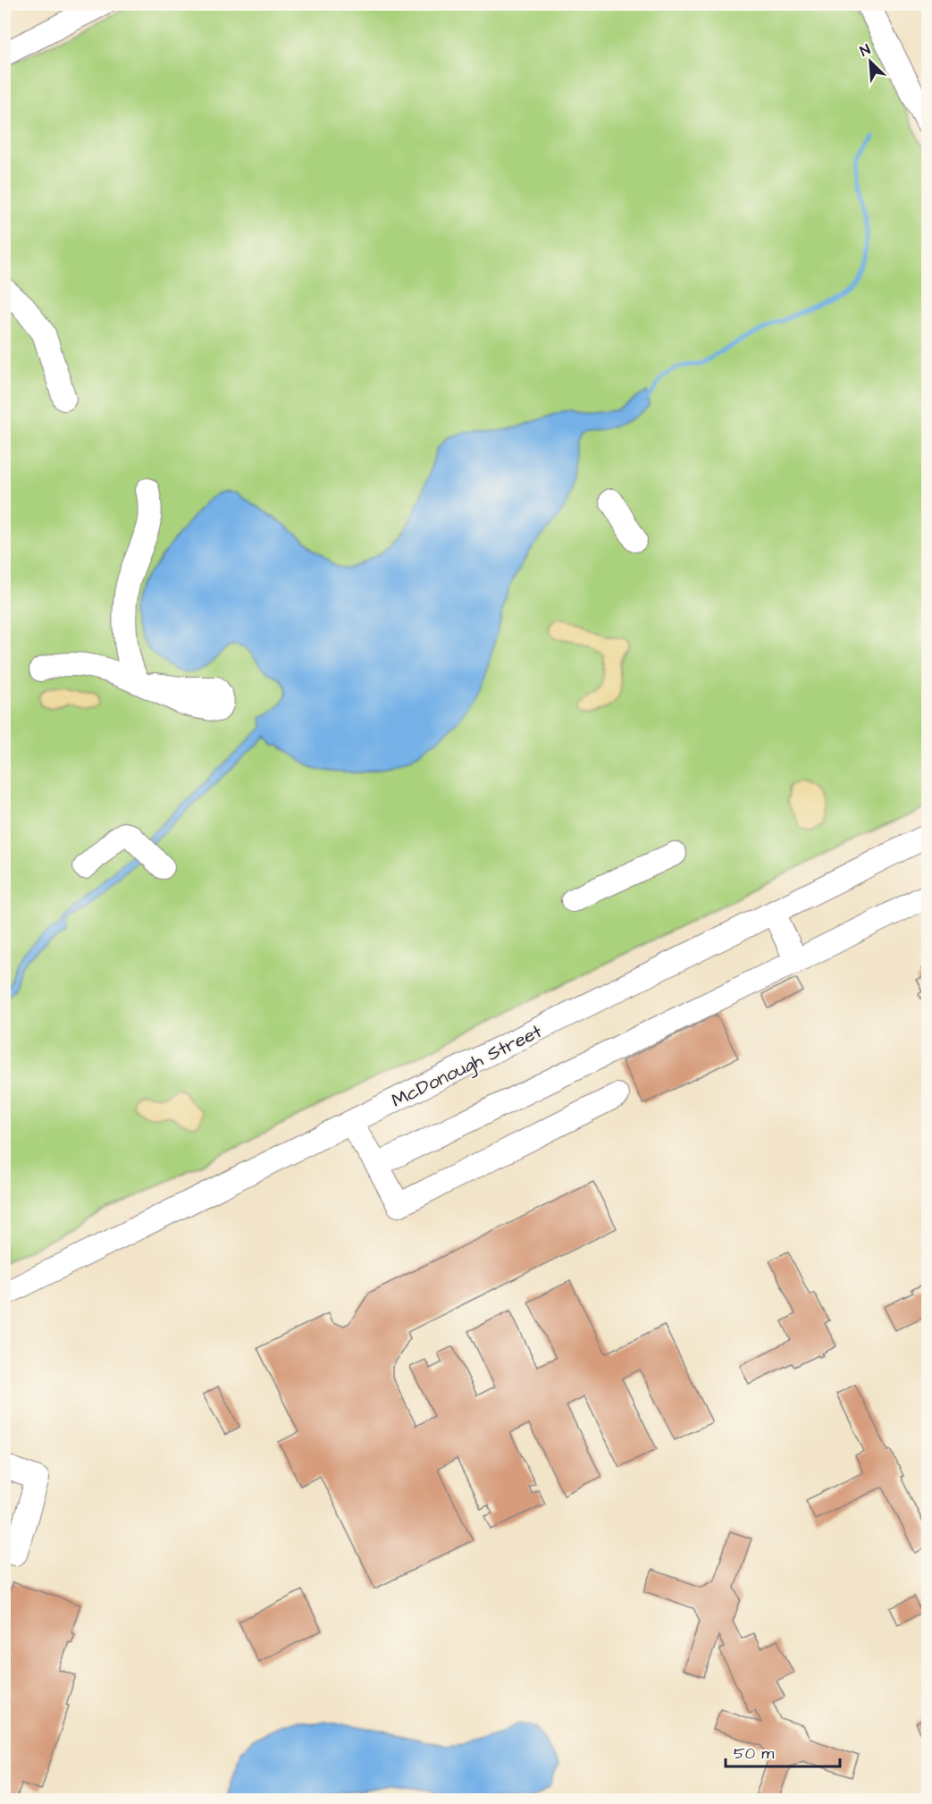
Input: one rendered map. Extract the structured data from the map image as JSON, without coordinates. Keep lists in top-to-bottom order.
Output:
{
  "streets": {
    "street": ["McDonough Street"]
  },
  "scale_bar": "50 m",
  "north": "top left"
}
